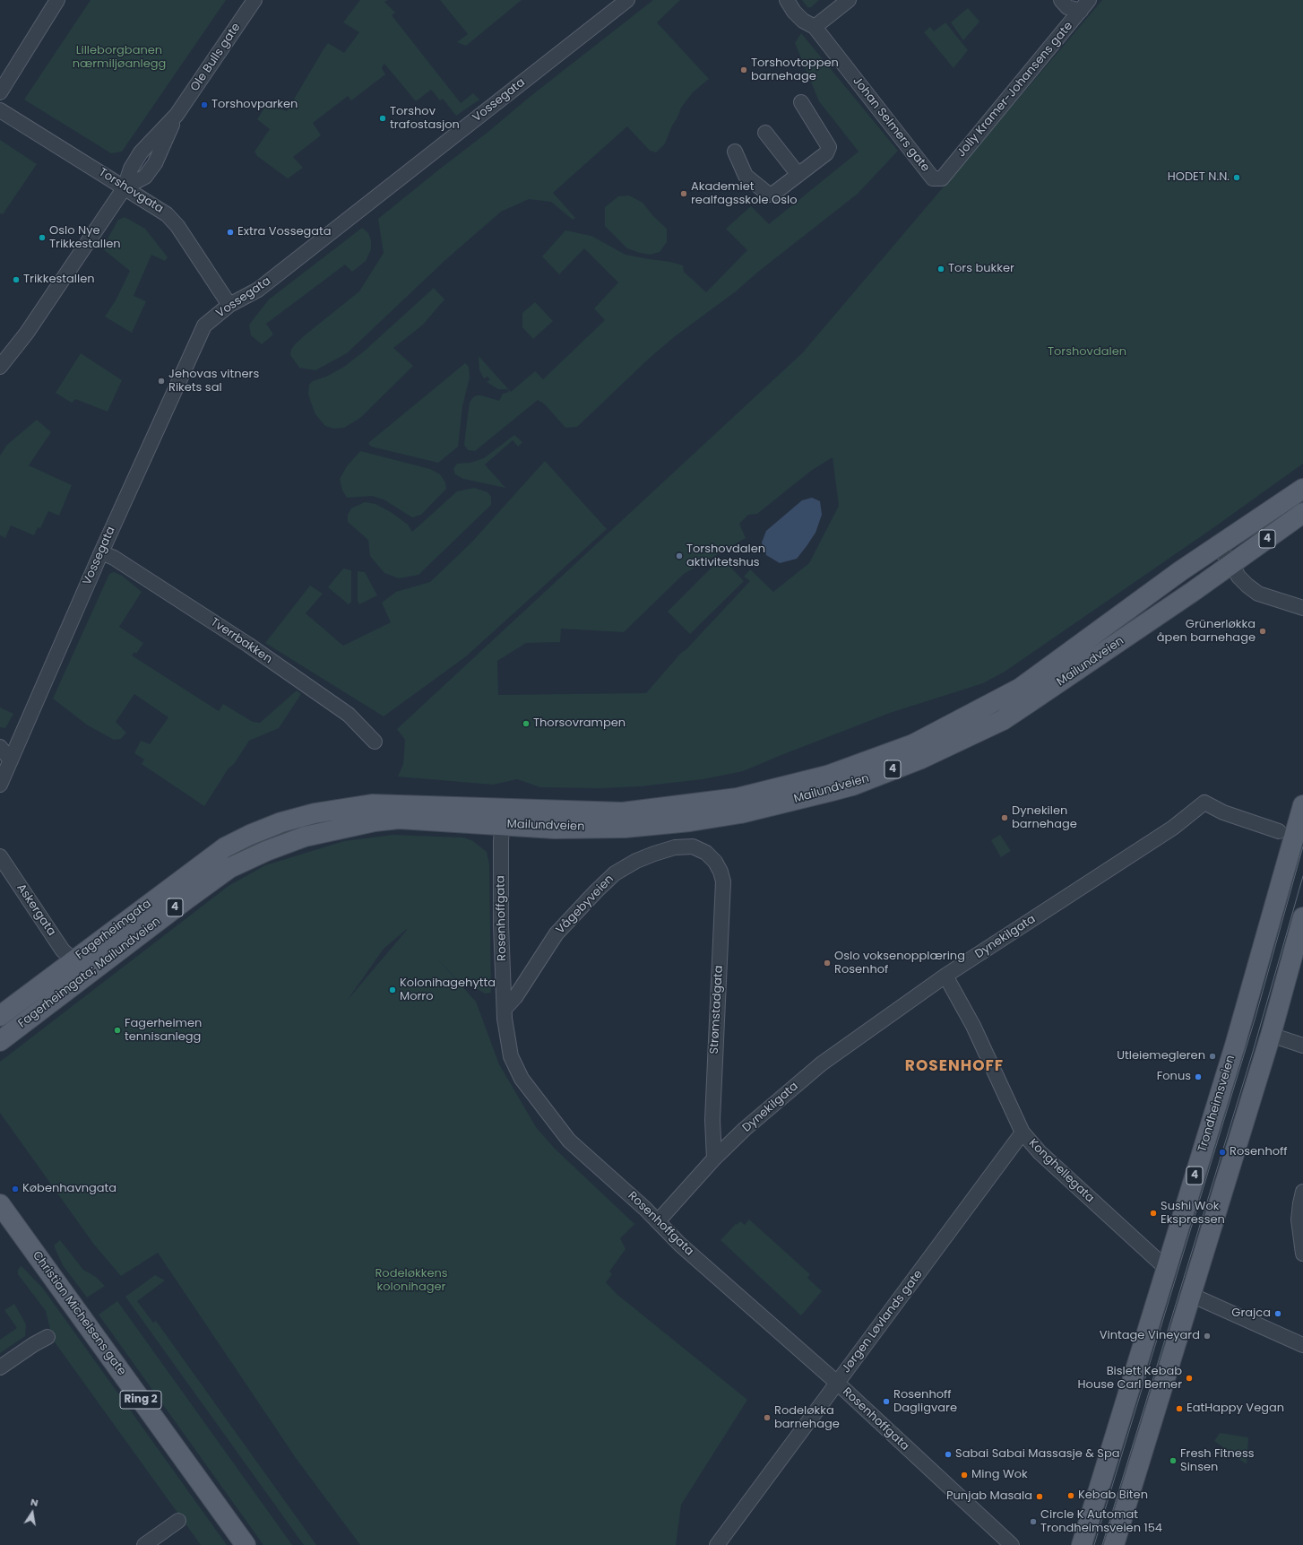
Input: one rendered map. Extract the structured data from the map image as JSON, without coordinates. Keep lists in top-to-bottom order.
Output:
{
  "streets": {
    "main road": [
      "4",
      "Mailundveien",
      "Fagerheimgata",
      "Fagerheimgata; Mailundveien",
      "Trondheimsveien",
      "Christian Michelsens gate",
      "Ring 2"
    ],
    "street": [
      "Ole Bulls gate",
      "Jolly Kramer-Johansens gate",
      "Vossegata",
      "Johan Selmers gate",
      "Torshovgata",
      "Tverrbakken",
      "Vågebyveien",
      "Askergata",
      "Rosenhoffgata",
      "Dynekilgata",
      "Strømstadgata",
      "Konghellegata",
      "Jørgen Løvlands gate"
    ]
  },
  "crossings": [
    ["Ole Bulls gate", "Torshovgata"],
    ["Jolly Kramer-Johansens gate", "Johan Selmers gate"],
    ["Vossegata", "Torshovgata"],
    ["Vossegata", "Tverrbakken"],
    ["Mailundveien", "Rosenhoffgata"],
    ["Mailundveien", "Fagerheimgata"],
    ["Mailundveien", "Fagerheimgata; Mailundveien"],
    ["Vågebyveien", "Rosenhoffgata"],
    ["Vågebyveien", "Strømstadgata"],
    ["Askergata", "Fagerheimgata"],
    ["Rosenhoffgata", "Dynekilgata"],
    ["Rosenhoffgata", "Jørgen Løvlands gate"],
    ["Fagerheimgata", "Fagerheimgata; Mailundveien"],
    ["Dynekilgata", "Strømstadgata"],
    ["Dynekilgata", "Konghellegata"],
    ["Trondheimsveien", "Konghellegata"],
    ["Konghellegata", "Jørgen Løvlands gate"]
  ],
  "districts": ["ROSENHOFF"],
  "parks": ["Lilleborgbanen nærmiljøanlegg", "Torshovdalen", "Rodeløkkens kolonihager"],
  "places": [
    "Torshovtoppen barnehage",
    "Torshovparken",
    "Torshov trafostasjon",
    "HODET N.N.",
    "Akademiet realfagsskole Oslo",
    "Extra Vossegata",
    "Oslo Nye Trikkestallen",
    "Tors bukker",
    "Trikkestallen",
    "Jehovas vitners Rikets sal",
    "Torshovdalen aktivitetshus",
    "Grünerløkka åpen barnehage",
    "Thorsovrampen",
    "Dynekilen barnehage",
    "Oslo voksenopplæring Rosenhof",
    "Kolonihagehytta Morro",
    "Fagerheimen tennisanlegg",
    "Utleiemegleren",
    "Fonus",
    "Rosenhoff",
    "Københavngata",
    "Sushi Wok Ekspressen",
    "Grajca",
    "Vintage Vineyard",
    "Bislett Kebab House Carl Berner",
    "Rosenhoff Dagligvare",
    "EatHappy Vegan",
    "Rodeløkka barnehage",
    "Sabai Sabai Massasje & Spa",
    "Fresh Fitness Sinsen",
    "Ming Wok",
    "Kebab Biten",
    "Punjab Masala",
    "Circle K Automat Trondheimsveien 154"
  ],
  "north": "top"
}
